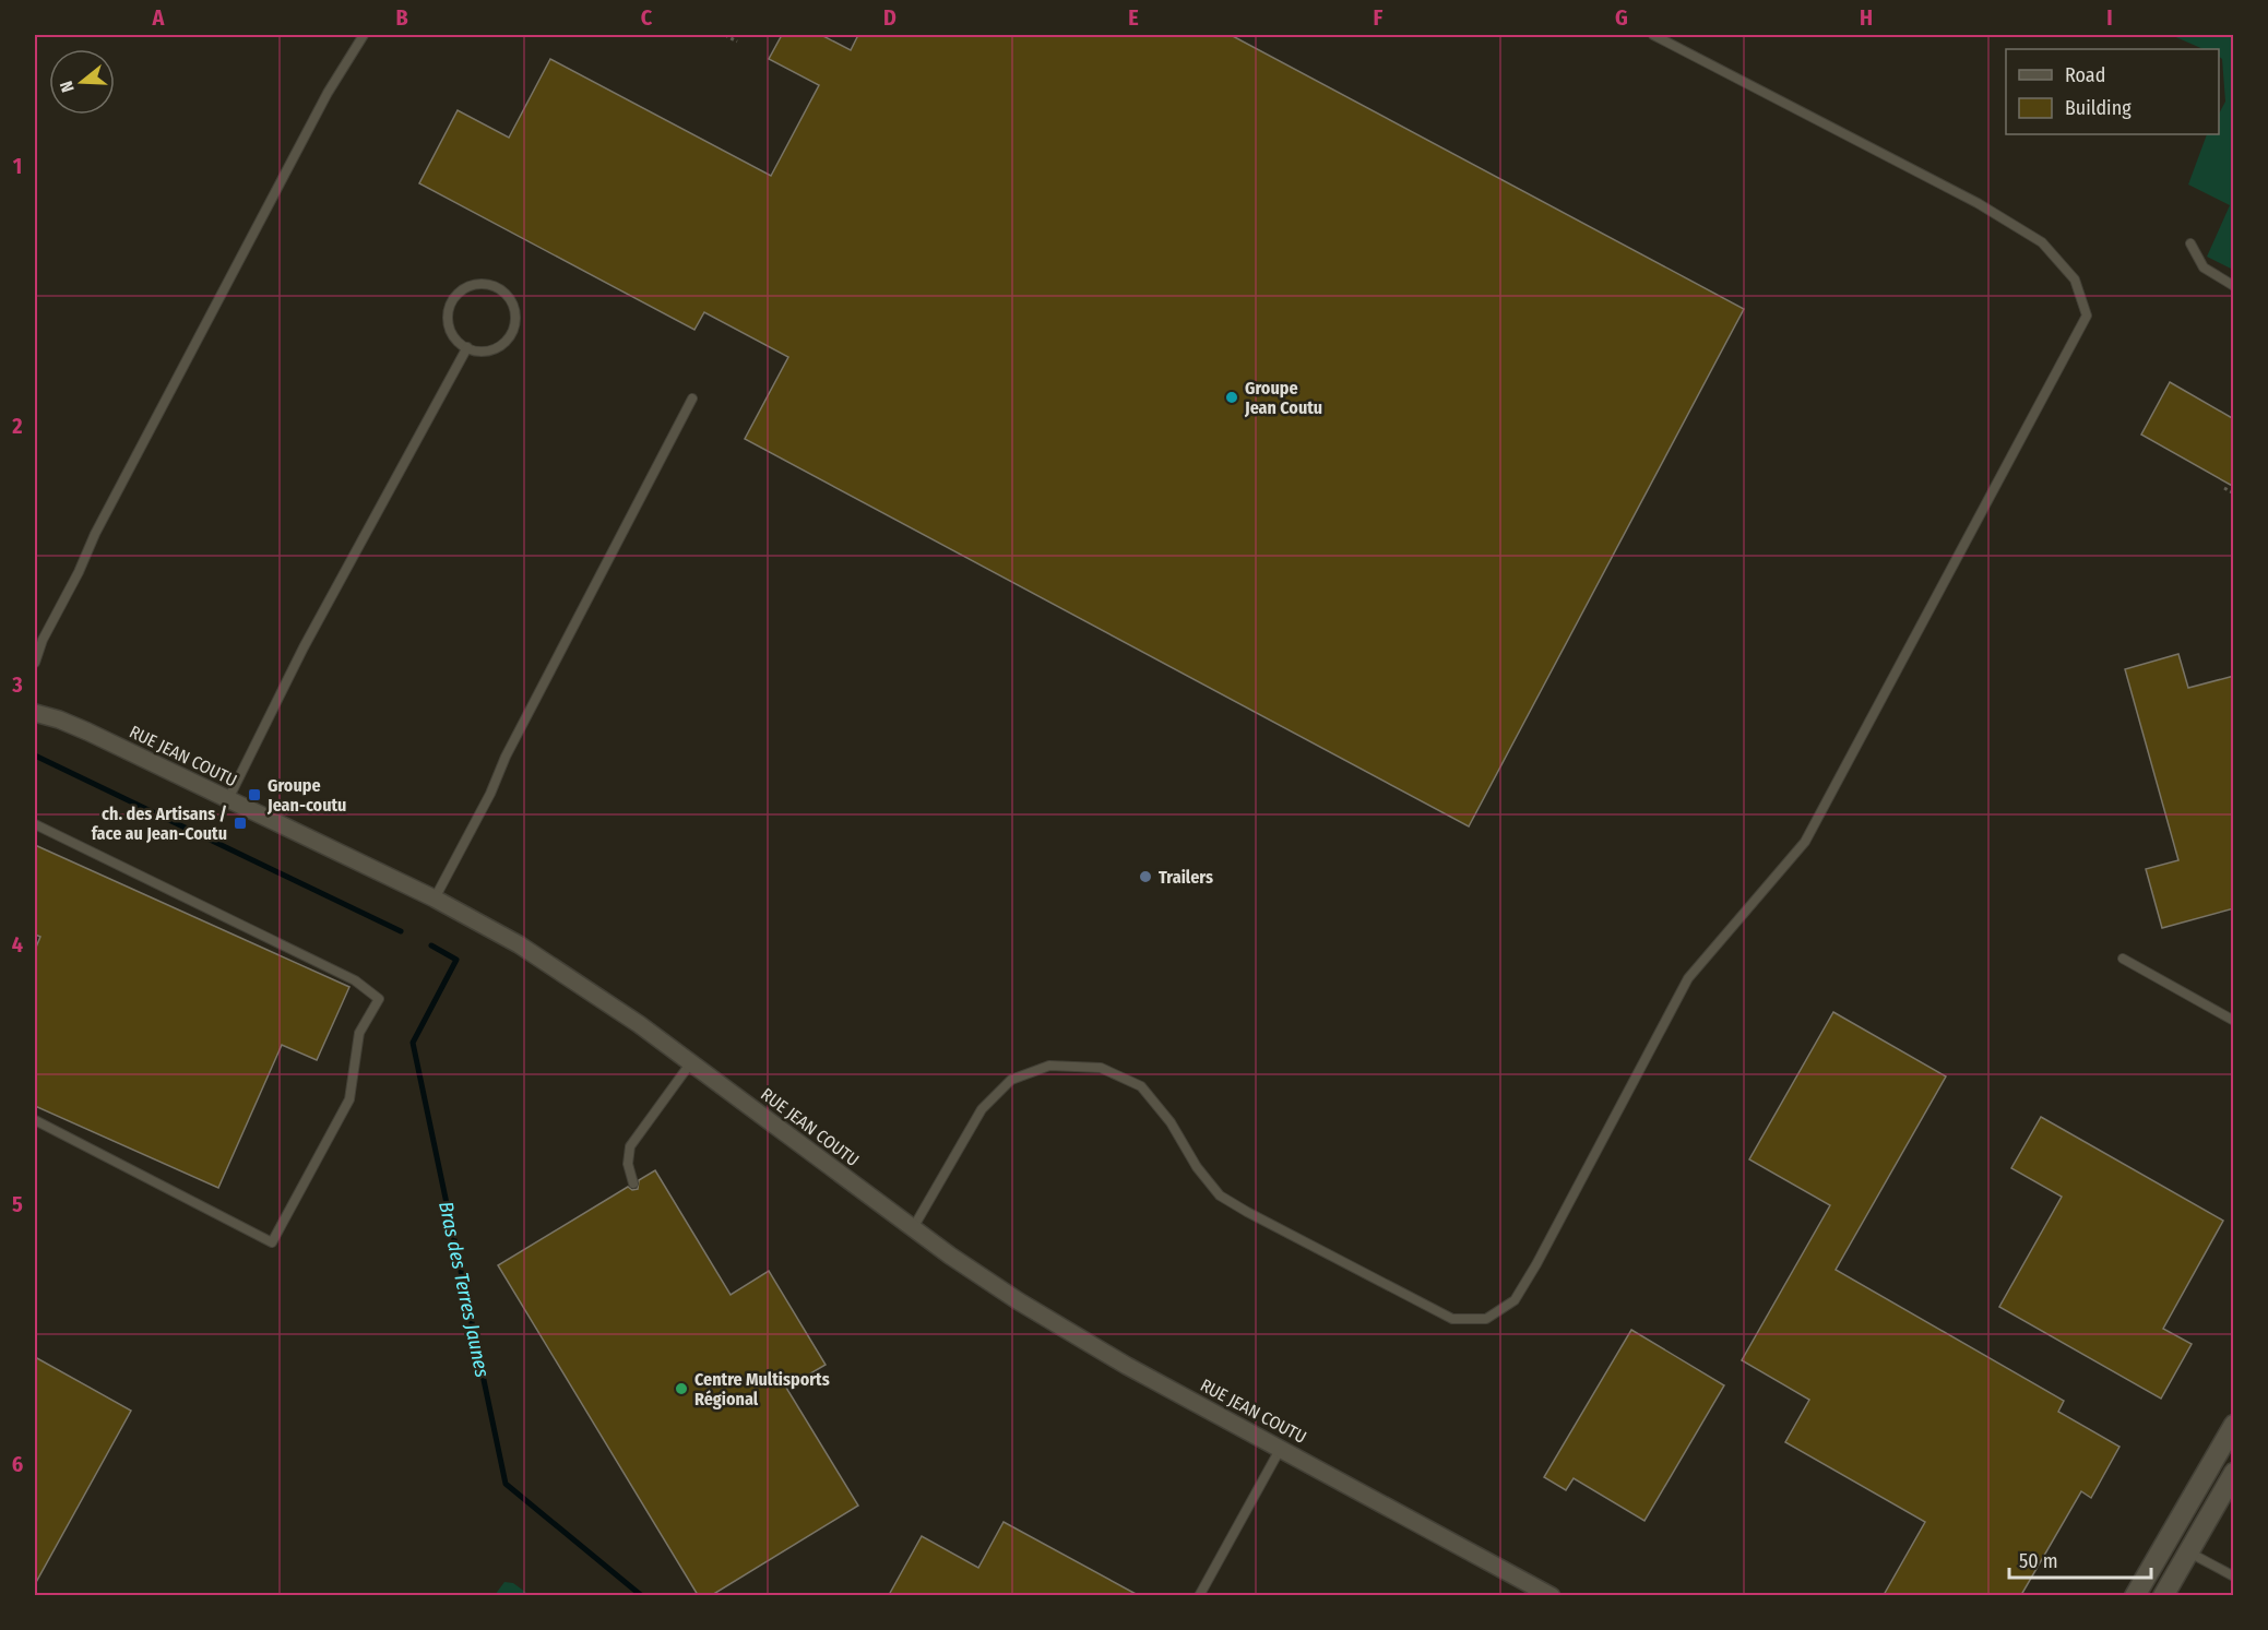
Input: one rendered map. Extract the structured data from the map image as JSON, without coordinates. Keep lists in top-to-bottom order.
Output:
{
  "streets": {
    "street": ["RUE JEAN COUTU"]
  },
  "water": ["Bras des Terres Jaunes"],
  "places": {
    "other": ["Groupe Jean Coutu", "Trailers", "Centre Multisports Régional"],
    "transit": ["Groupe Jean-coutu", "ch. des Artisans / face au Jean-Coutu"]
  },
  "legend": ["Road", "Building"],
  "scale_bar": "50 m",
  "north": "left",
  "grid": {
    "columns": [
      "A",
      "B",
      "C",
      "D",
      "E",
      "F",
      "G",
      "H",
      "I"
    ],
    "rows": [
      "1",
      "2",
      "3",
      "4",
      "5",
      "6"
    ]
  }
}
